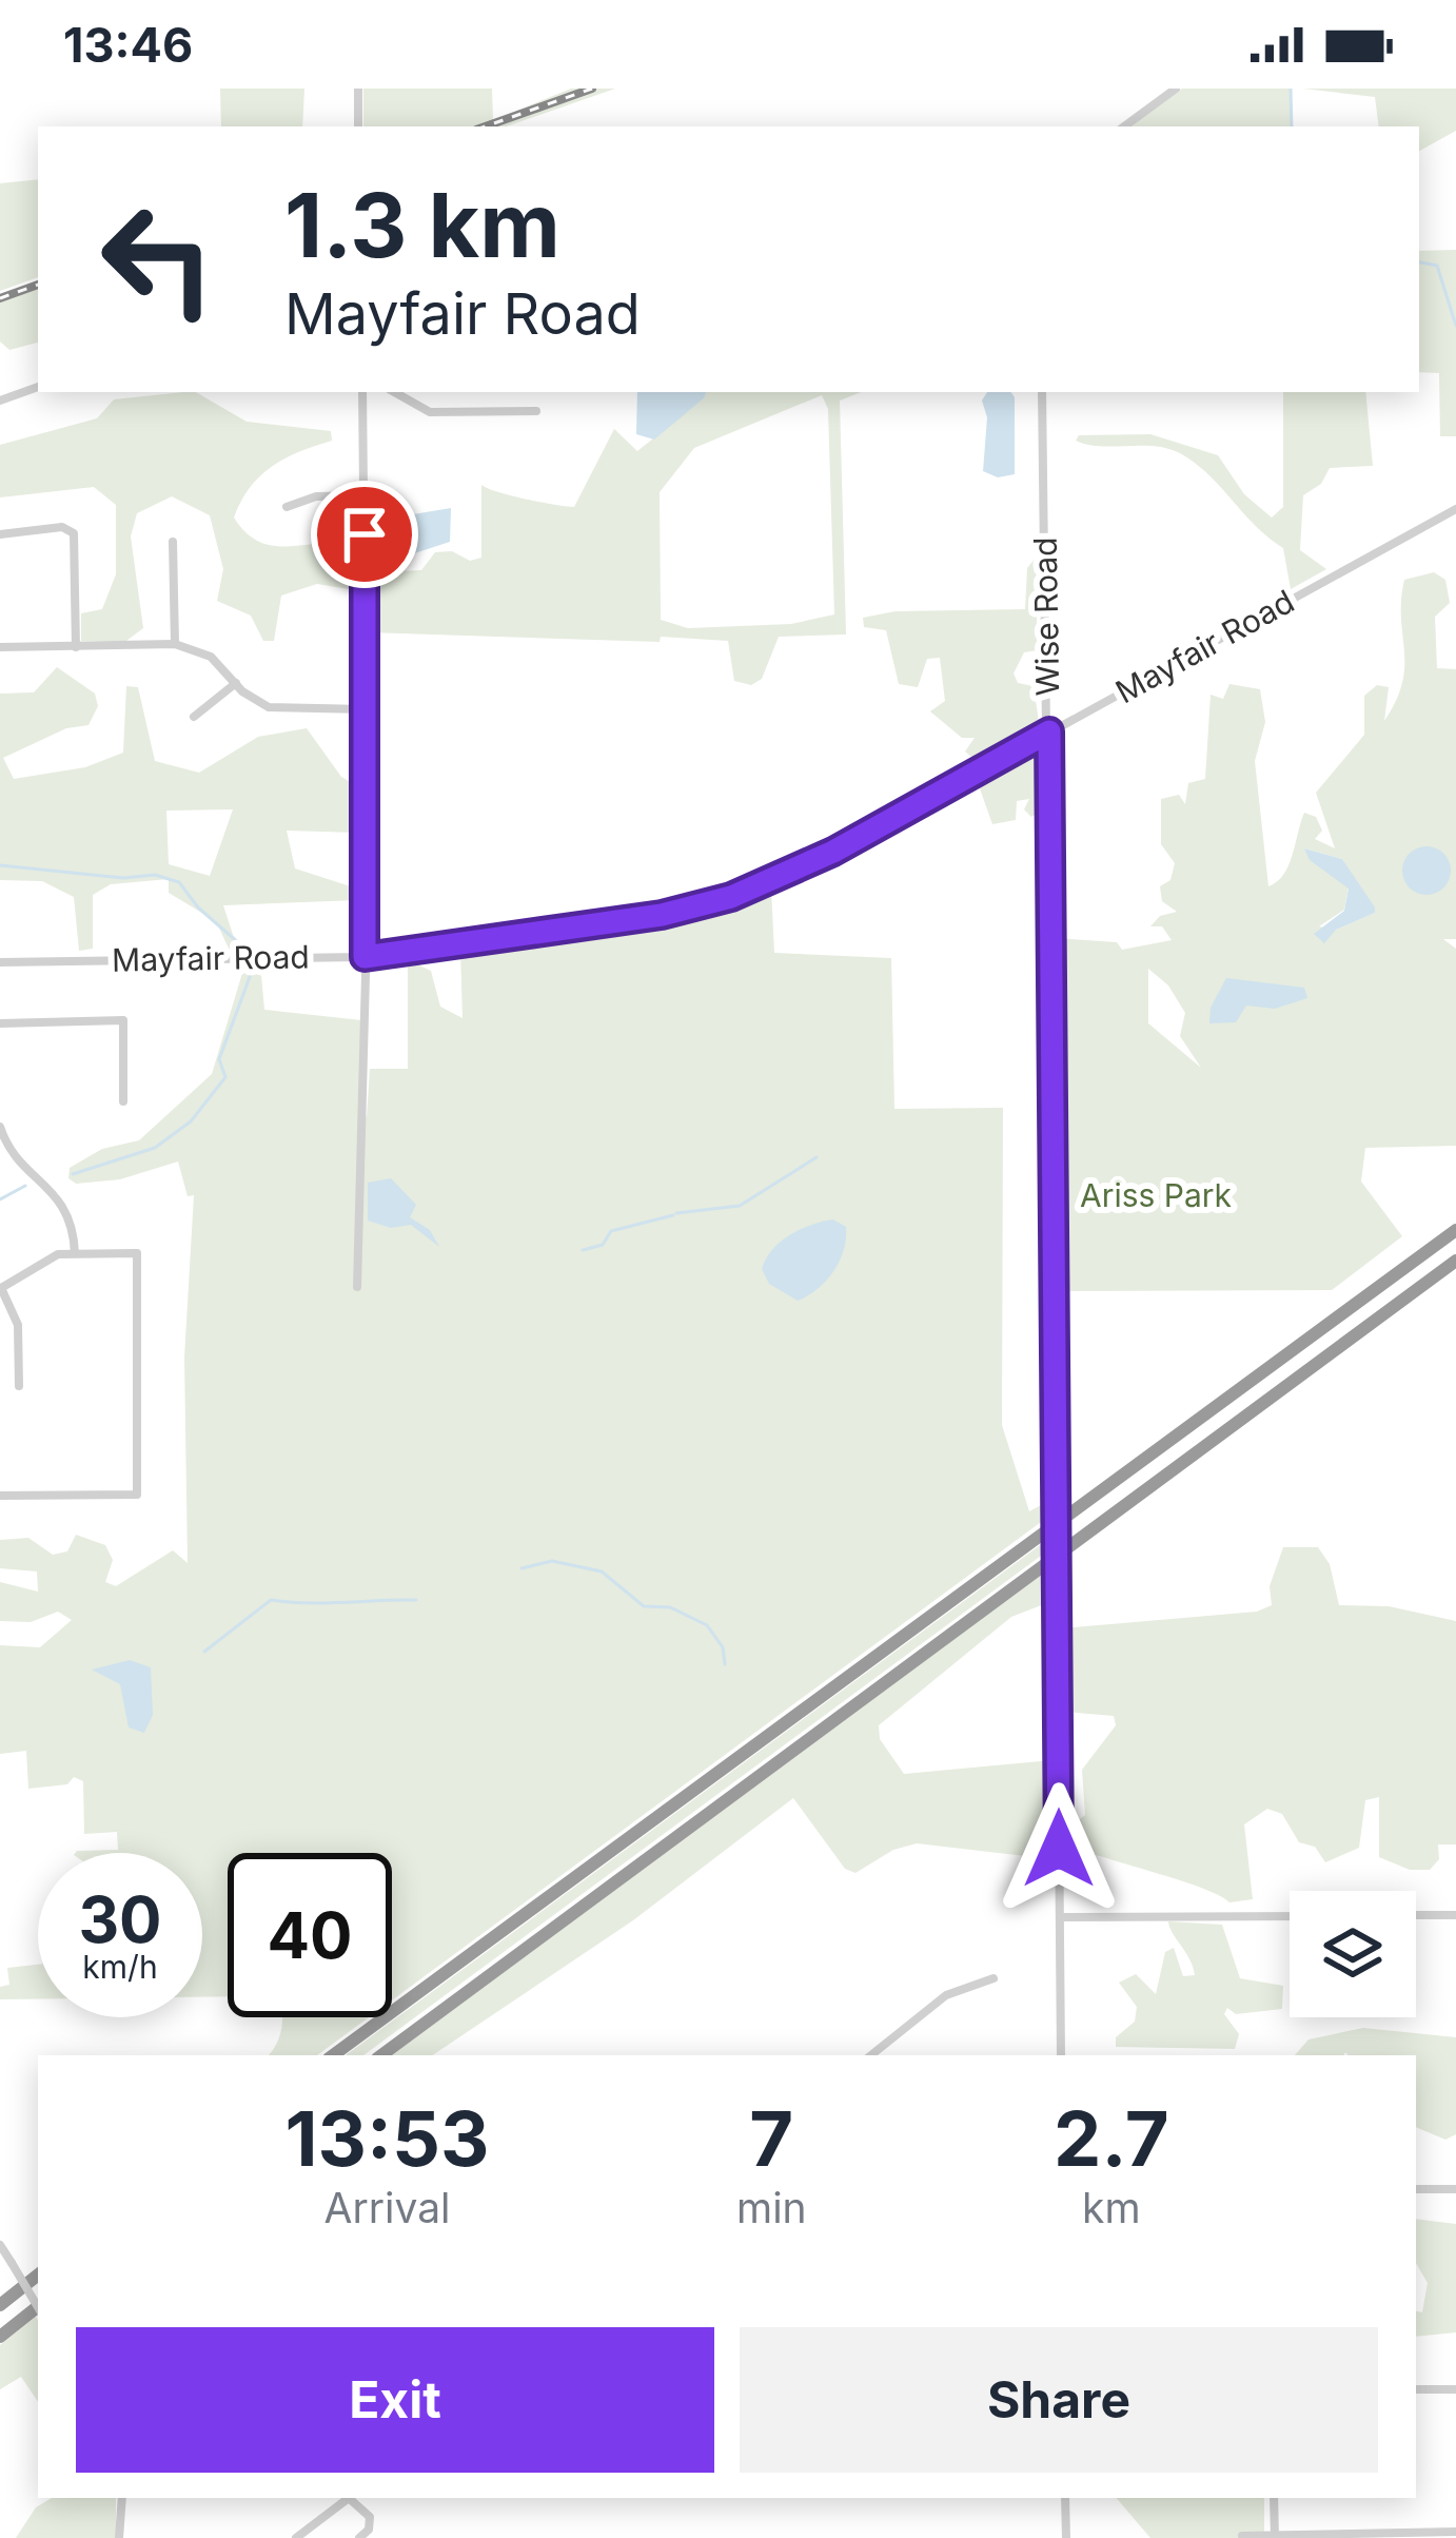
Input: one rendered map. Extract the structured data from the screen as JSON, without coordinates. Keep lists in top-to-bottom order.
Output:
{
  "streets": {
    "street": ["Wise Road", "Mayfair Road"]
  },
  "crossings": [
    ["Wise Road", "Mayfair Road"]
  ],
  "parks": ["Ariss Park"],
  "page": {
    "status": "13:46",
    "turn": ["1.3 km", "Mayfair Road"],
    "speed": "30 km/h",
    "limit": "40",
    "eta": [
      "13:53",
      "Arrival",
      "7",
      "min",
      "2.7",
      "km"
    ],
    "buttons": ["Exit", "Share"]
  }
}
